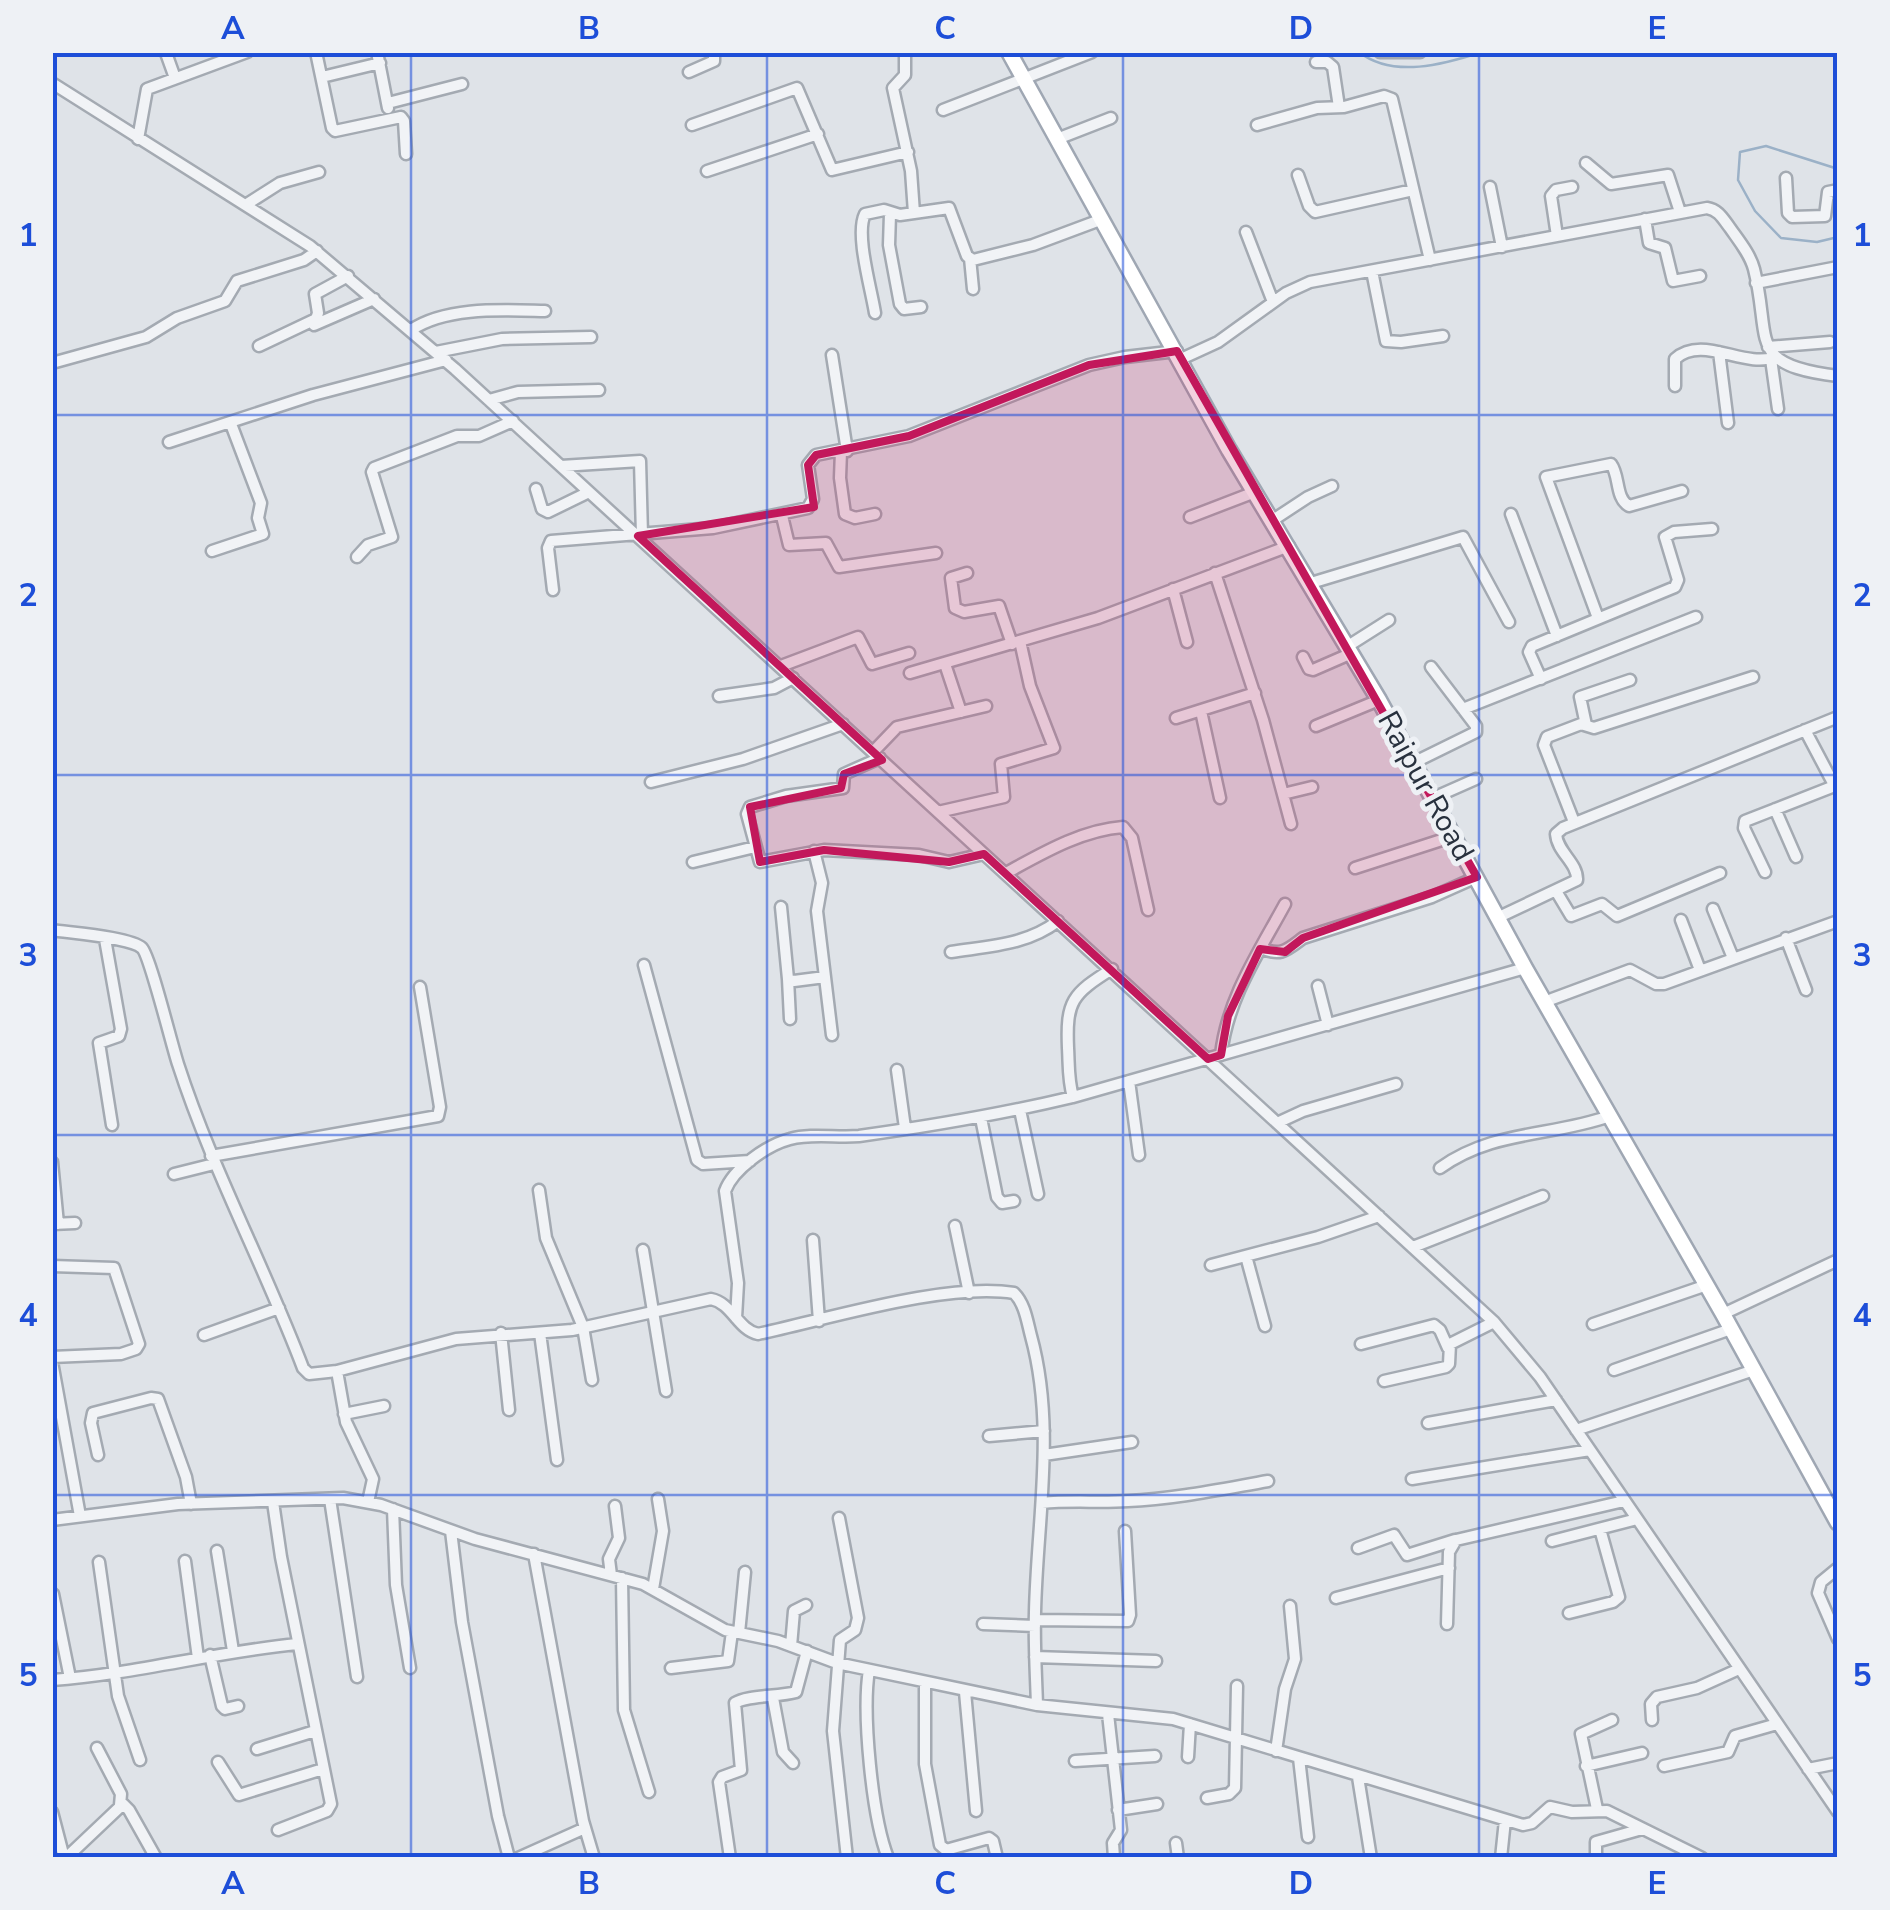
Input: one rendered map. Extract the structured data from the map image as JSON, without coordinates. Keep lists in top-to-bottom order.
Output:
{
  "streets": {
    "main road": ["Raipur Road"]
  },
  "grid": {
    "columns": [
      "A",
      "B",
      "C",
      "D",
      "E"
    ],
    "rows": [
      "1",
      "2",
      "3",
      "4",
      "5"
    ]
  }
}
